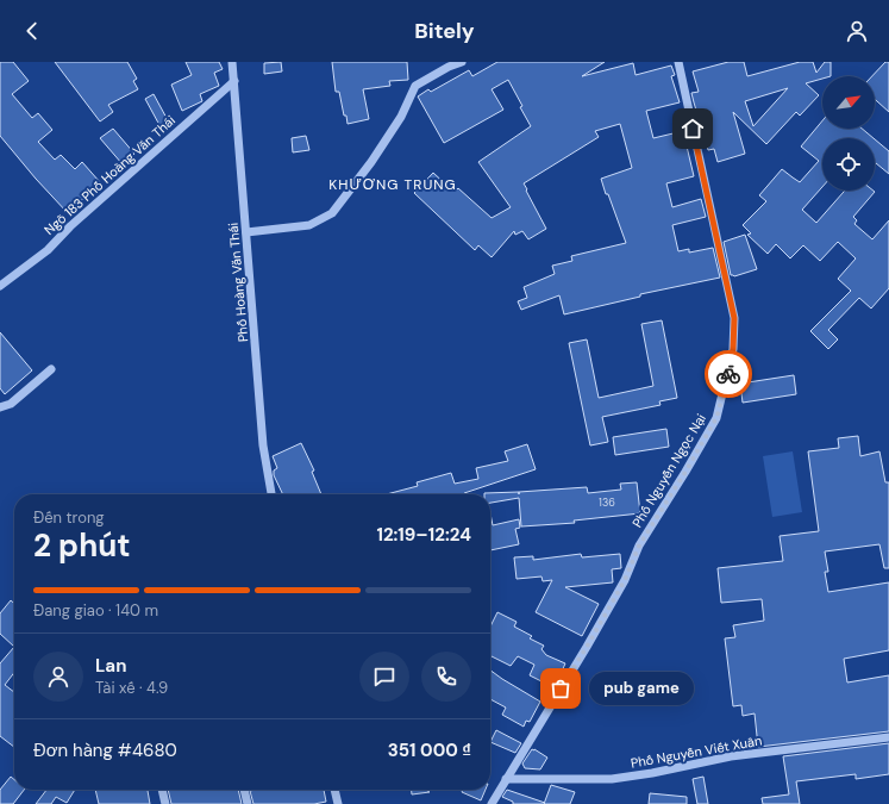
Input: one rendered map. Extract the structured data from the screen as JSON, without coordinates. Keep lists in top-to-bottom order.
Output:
{
  "streets": {
    "street": [
      "Ngõ 183 Phố Hoàng Văn Thái",
      "Phố Hoàng Văn Thái",
      "Phố Nguyễn Ngọc Nại",
      "Phố Nguyễn Viết Xuân"
    ]
  },
  "crossings": [
    ["Ngõ 183 Phố Hoàng Văn Thái", "Phố Hoàng Văn Thái"],
    ["Phố Nguyễn Ngọc Nại", "Phố Nguyễn Viết Xuân"]
  ],
  "districts": ["KHƯƠNG TRUNG"],
  "places": ["pub game"],
  "house_numbers": ["136"],
  "north": "top right",
  "page": {
    "header": "Bitely",
    "heading": ["2 phút", "Đến trong", "12:19–12:24"],
    "panel": [
      "Lan",
      "Tài xế · 4.9",
      "Đơn hàng #4680",
      "351 000 ₫"
    ],
    "bar": "Đang giao · 140 m",
    "bubble": "pub game"
  }
}
